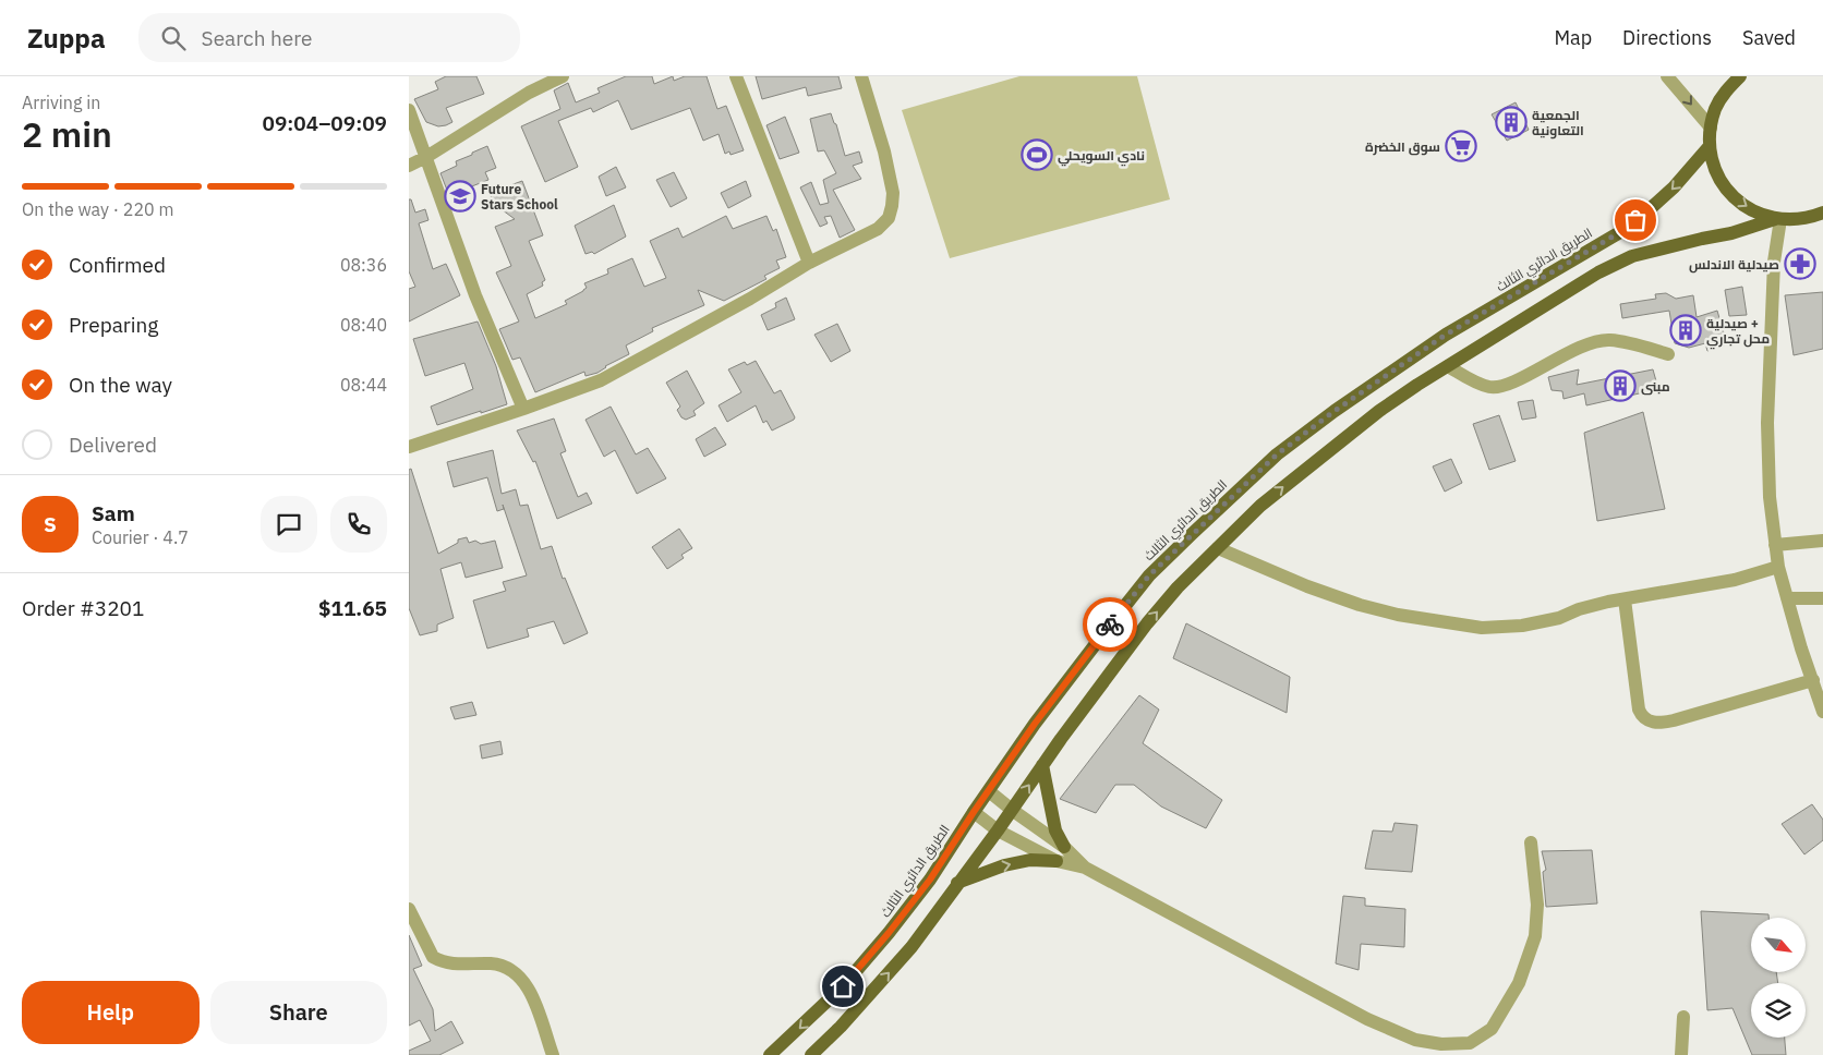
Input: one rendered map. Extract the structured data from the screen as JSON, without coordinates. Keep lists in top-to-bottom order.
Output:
{
  "streets": {
    "main road": ["الطريق الدائري الثالث"]
  },
  "places": {
    "building": ["الجمعية التعاونية", "صيدلية + محل تجاري", "مبنى"],
    "supermarket": ["سوق الخضرة"],
    "sports": ["نادي السويحلي"],
    "school or university": ["Future Stars School"],
    "pharmacy": ["صيدلية الاندلس"]
  },
  "north": "bottom right",
  "page": {
    "header": "Zuppa",
    "search": "Search here",
    "nav": ["Map", "Directions", "Saved"],
    "heading": ["2 min", "Arriving in", "09:04–09:09"],
    "panel": [
      "Sam",
      "Courier · 4.7",
      "Order #3201",
      "$11.65"
    ],
    "bar": "On the way · 220 m",
    "list": [
      ["Confirmed", "08:36"],
      ["Preparing", "08:40"],
      ["On the way", "08:44"],
      "Delivered"
    ],
    "round": "S",
    "buttons": ["Help", "Share"]
  }
}
